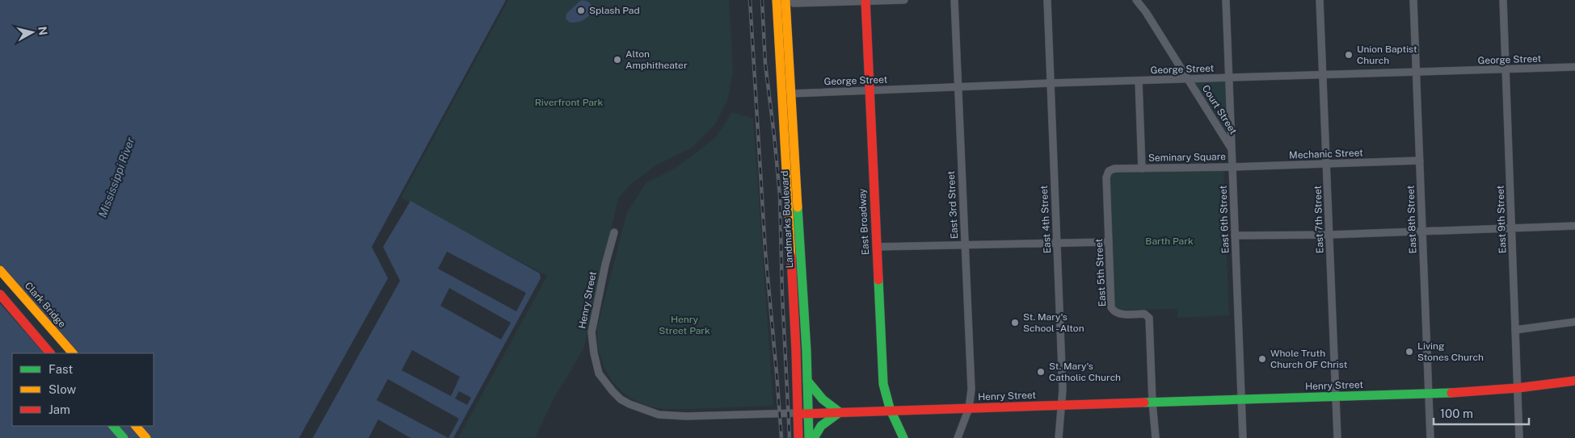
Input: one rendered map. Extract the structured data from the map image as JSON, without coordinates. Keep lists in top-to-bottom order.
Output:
{
  "streets": {
    "main road": [
      "Landmarks Boulevard",
      "East Broadway",
      "Henry Street",
      "Clark Bridge"
    ],
    "street": [
      "George Street",
      "Court Street",
      "Mechanic Street",
      "Seminary Square",
      "East 3rd Street",
      "East 4th Street",
      "East 6th Street",
      "East 7th Street",
      "East 8th Street",
      "East 9th Street",
      "East 5th Street"
    ]
  },
  "crossings": [
    ["George Street", "Court Street"],
    ["George Street", "East 3rd Street"],
    ["George Street", "Landmarks Boulevard"],
    ["George Street", "East 4th Street"],
    ["George Street", "East 6th Street"],
    ["George Street", "East 7th Street"],
    ["George Street", "East 8th Street"],
    ["George Street", "East 9th Street"],
    ["George Street", "East Broadway"],
    ["Court Street", "East 6th Street"],
    ["Mechanic Street", "Seminary Square"],
    ["Mechanic Street", "East 6th Street"],
    ["Mechanic Street", "East 7th Street"],
    ["Mechanic Street", "East 8th Street"],
    ["Seminary Square", "East 6th Street"],
    ["Seminary Square", "East 5th Street"],
    ["East 3rd Street", "Henry Street"],
    ["Landmarks Boulevard", "Henry Street"],
    ["East 4th Street", "Henry Street"],
    ["East 6th Street", "Henry Street"],
    ["East 7th Street", "Henry Street"],
    ["East 8th Street", "Henry Street"],
    ["East 9th Street", "Henry Street"],
    ["East Broadway", "Henry Street"],
    ["East 5th Street", "Henry Street"]
  ],
  "water": ["Mississippi River"],
  "parks": ["Riverfront Park", "Barth Park", "Henry Street Park"],
  "places": [
    "Splash Pad",
    "Union Baptist Church",
    "Alton Amphitheater",
    "St. Mary's School - Alton",
    "Living Stones Church",
    "Whole Truth Church OF Christ",
    "St. Mary's Catholic Church"
  ],
  "legend": ["Fast", "Slow", "Jam"],
  "scale_bar": "100 m",
  "north": "right"
}
